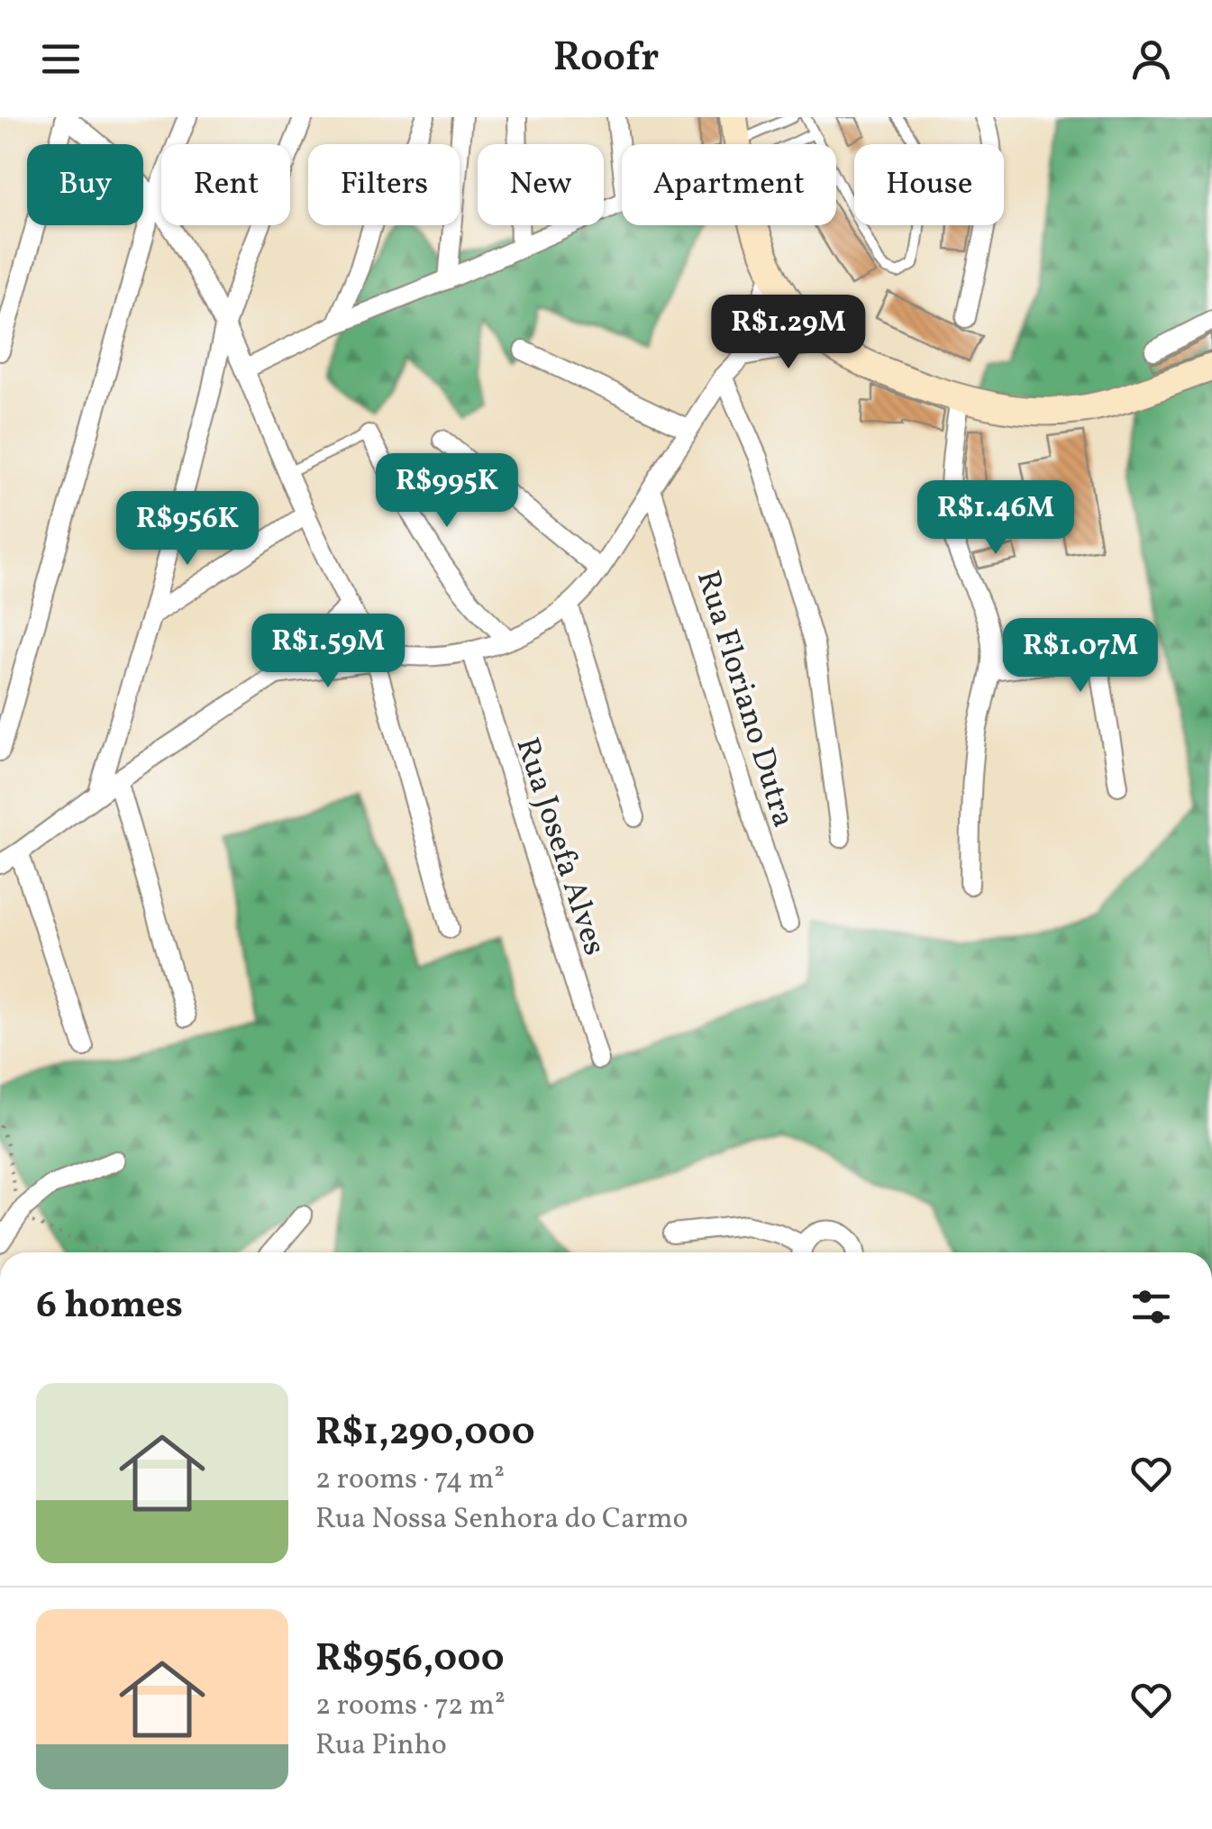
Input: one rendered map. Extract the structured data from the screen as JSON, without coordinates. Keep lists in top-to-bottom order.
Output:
{
  "streets": {
    "street": ["Rua Floriano Dutra", "Rua Josefa Alves"]
  },
  "page": {
    "header": "Roofr",
    "chip": [
      "Buy",
      "Rent",
      "Filters",
      "New",
      "Apartment",
      "House"
    ],
    "price": [
      "R$1.29M",
      "R$995K",
      "R$1.46M",
      "R$956K",
      "R$1.59M",
      "R$1.07M"
    ],
    "heading": "6 homes",
    "list": [
      {
        "name": "R$1,290,000",
        "note": "2 rooms · 74 m² · Rua Nossa Senhora do Carmo"
      },
      {
        "name": "R$956,000",
        "note": "2 rooms · 72 m² · Rua Pinho"
      }
    ]
  }
}
